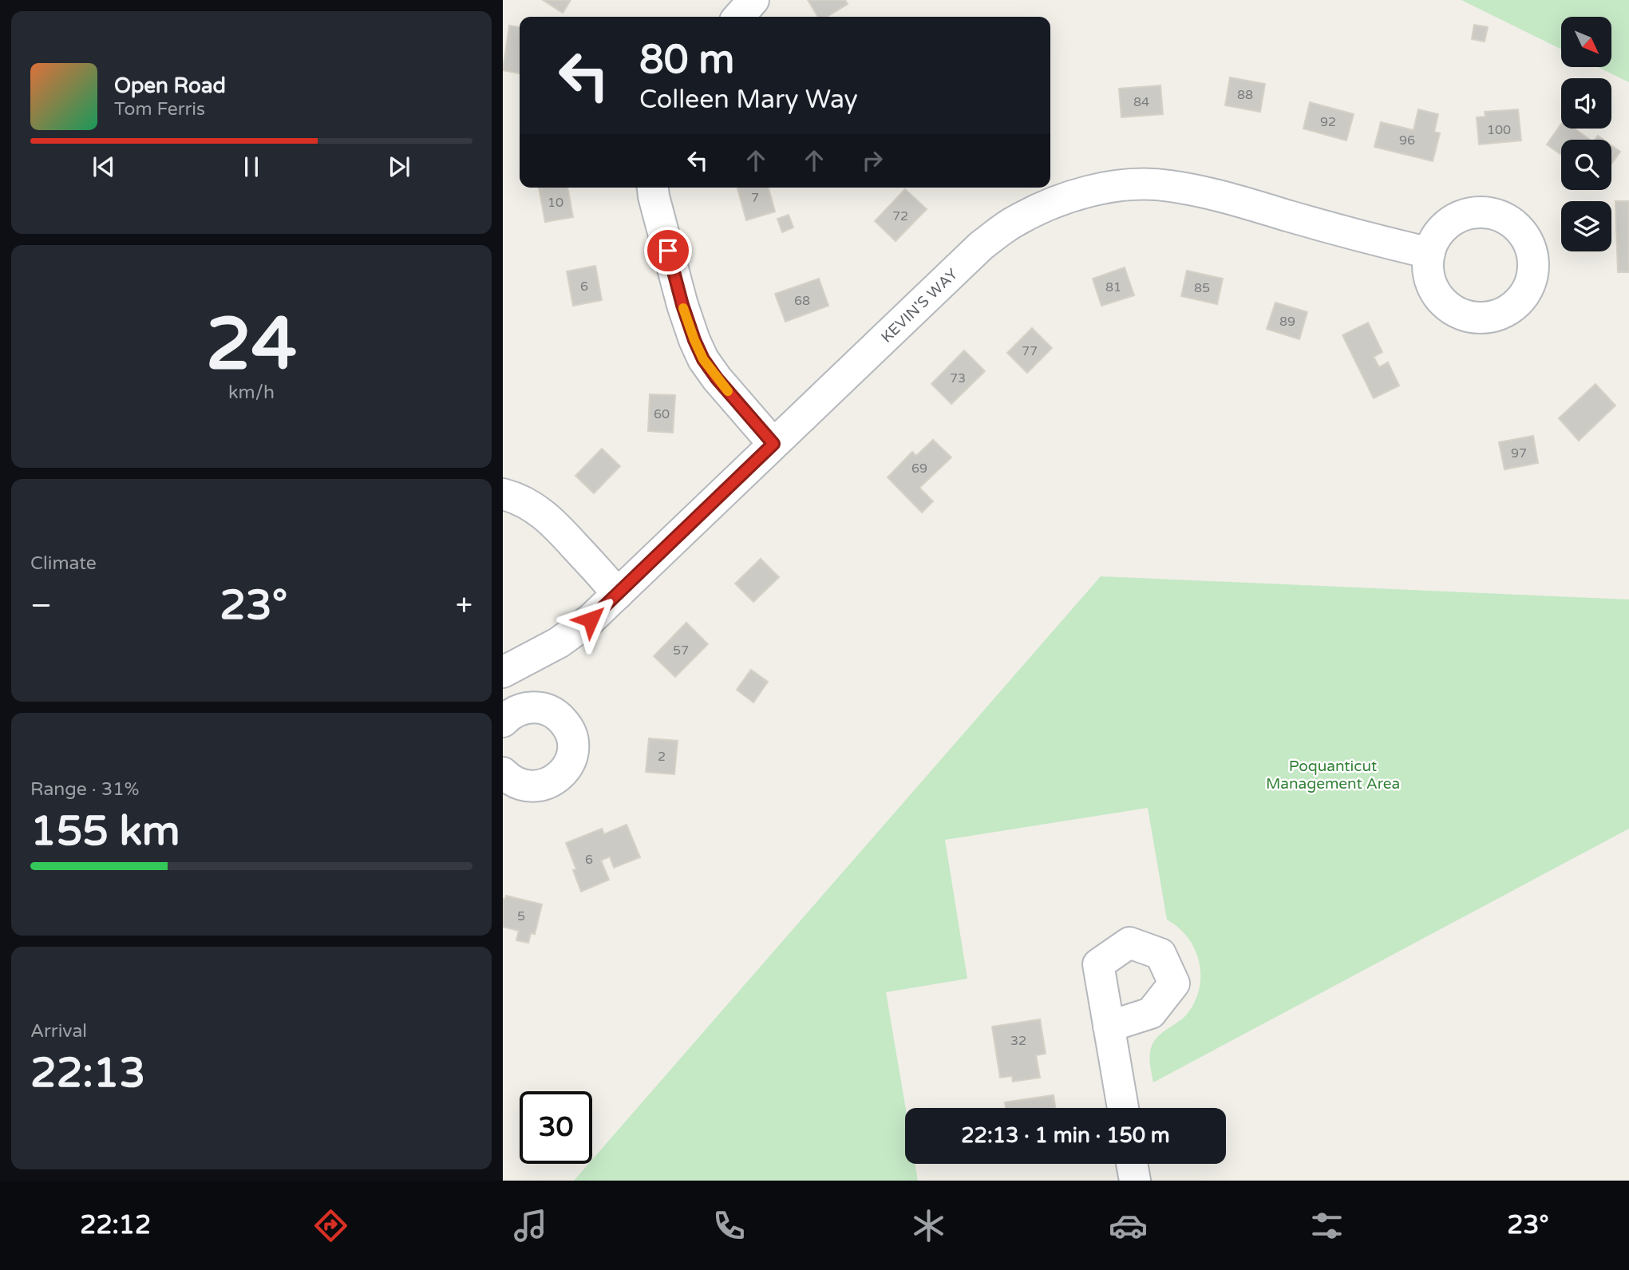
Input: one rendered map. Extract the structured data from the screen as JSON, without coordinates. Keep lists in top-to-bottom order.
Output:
{
  "streets": {
    "street": ["KEVIN'S WAY"]
  },
  "parks": ["Poquanticut Management Area"],
  "house_numbers": [
    "88",
    "84",
    "92",
    "100",
    "96",
    "7",
    "10",
    "72",
    "6",
    "81",
    "85",
    "68",
    "89",
    "77",
    "73",
    "60",
    "97",
    "69",
    "57",
    "2",
    "6",
    "5",
    "32"
  ],
  "north": "bottom right",
  "page": {
    "turn": ["80 m", "Colleen Mary Way"],
    "song": ["Open Road", "Tom Ferris"],
    "tile": [
      ["24", "km/h"],
      "Climate",
      ["Range · 31%", "155 km"],
      ["Arrival", "22:13"]
    ],
    "heat": ["−", "23°", "+"],
    "limit": "30",
    "trip": "22:13 · 1 min · 150 m",
    "tabs": ["22:12", "23°"]
  }
}
